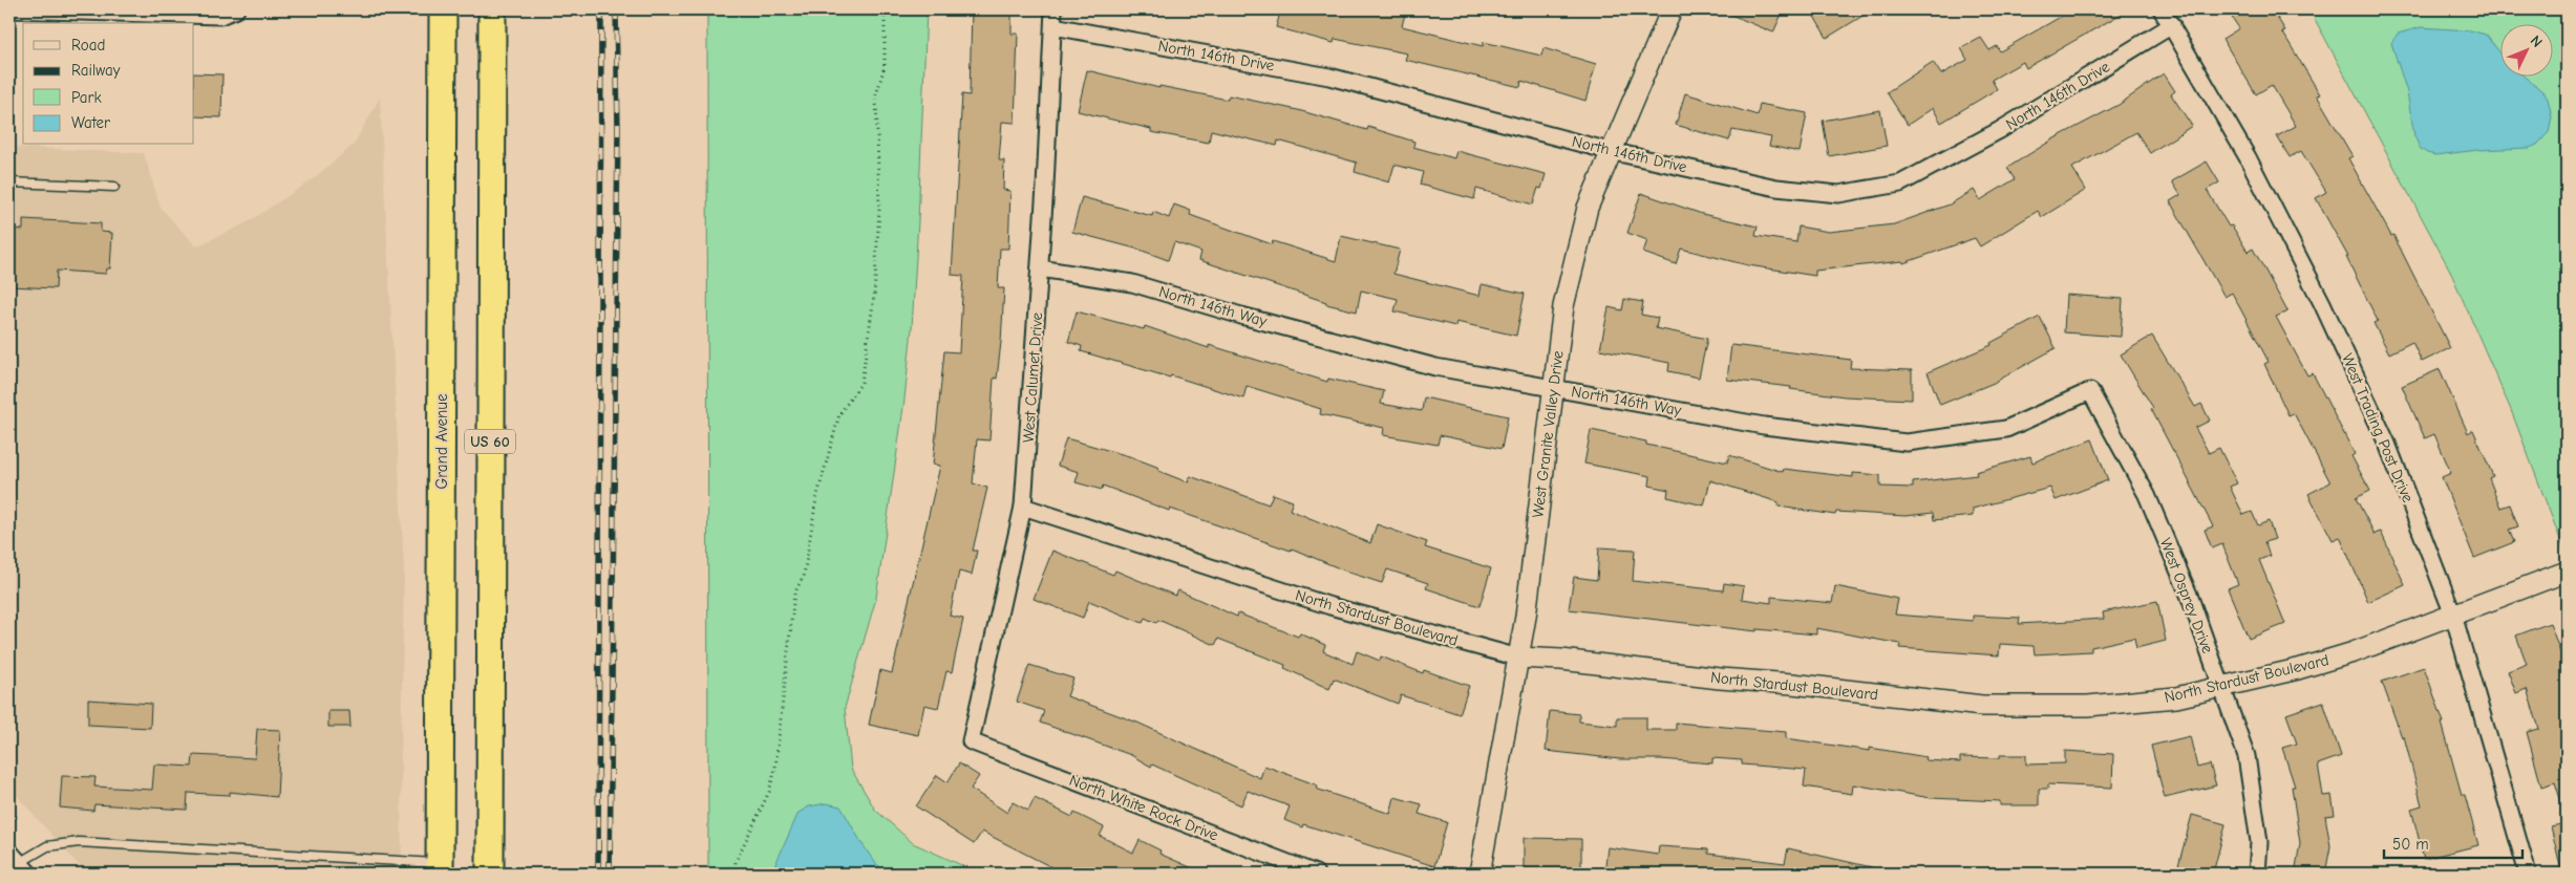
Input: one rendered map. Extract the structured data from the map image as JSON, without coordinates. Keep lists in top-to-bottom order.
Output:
{
  "streets": {
    "highway": ["Grand Avenue", "US 60"],
    "street": [
      "North 146th Drive",
      "North 146th Way",
      "West Calumet Drive",
      "West Trading Post Drive",
      "West Granite Valley Drive",
      "West Osprey Drive",
      "North Stardust Boulevard",
      "North White Rock Drive"
    ]
  },
  "crossings": [
    ["North 146th Drive", "West Calumet Drive"],
    ["North 146th Drive", "West Trading Post Drive"],
    ["North 146th Drive", "West Granite Valley Drive"],
    ["North 146th Way", "West Calumet Drive"],
    ["North 146th Way", "West Granite Valley Drive"],
    ["North 146th Way", "West Osprey Drive"],
    ["West Calumet Drive", "North Stardust Boulevard"],
    ["West Calumet Drive", "North White Rock Drive"],
    ["West Trading Post Drive", "North Stardust Boulevard"],
    ["West Granite Valley Drive", "North Stardust Boulevard"],
    ["West Osprey Drive", "North Stardust Boulevard"]
  ],
  "legend": [
    "Road",
    "Railway",
    "Park",
    "Water"
  ],
  "scale_bar": "50 m",
  "north": "top right"
}
